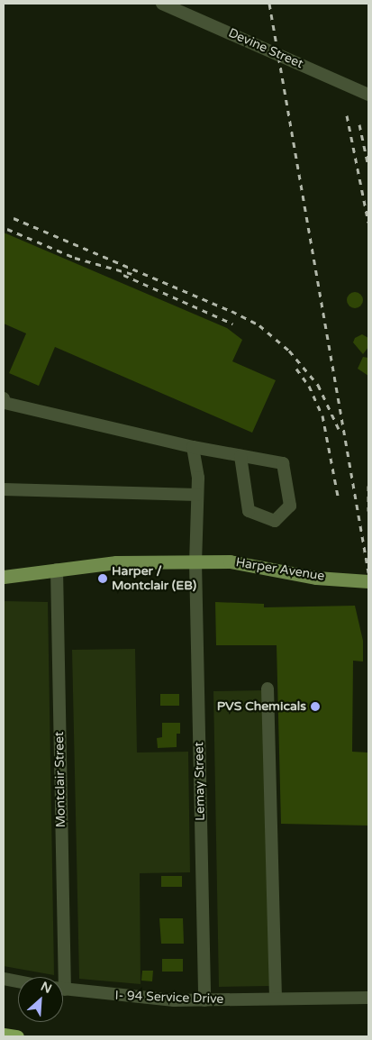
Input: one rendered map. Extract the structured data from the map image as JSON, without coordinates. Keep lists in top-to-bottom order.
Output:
{
  "streets": {
    "main road": ["Harper Avenue"],
    "street": [
      "Devine Street",
      "Montclair Street",
      "Lemay Street",
      "I- 94 Service Drive"
    ]
  },
  "crossings": [
    ["Harper Avenue", "Montclair Street"],
    ["Harper Avenue", "Lemay Street"],
    ["Lemay Street", "I- 94 Service Drive"]
  ],
  "places": ["Harper / Montclair (EB)", "PVS Chemicals"],
  "north": "top right"
}
